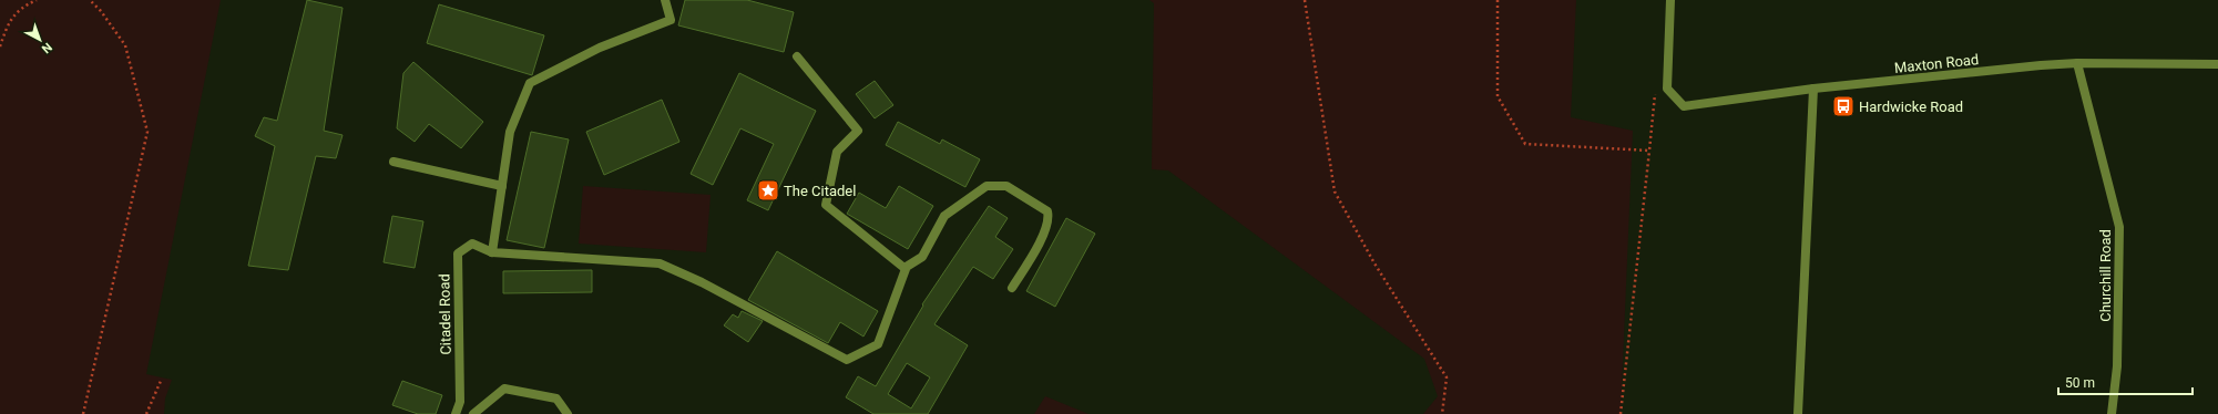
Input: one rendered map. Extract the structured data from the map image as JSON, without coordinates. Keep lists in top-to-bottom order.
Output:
{
  "streets": {
    "street": ["Maxton Road", "Churchill Road", "Citadel Road"]
  },
  "crossings": [
    ["Maxton Road", "Churchill Road"]
  ],
  "places": {
    "bus stop": ["Hardwicke Road"],
    "place": ["The Citadel"]
  },
  "scale_bar": "50 m",
  "north": "bottom right"
}
